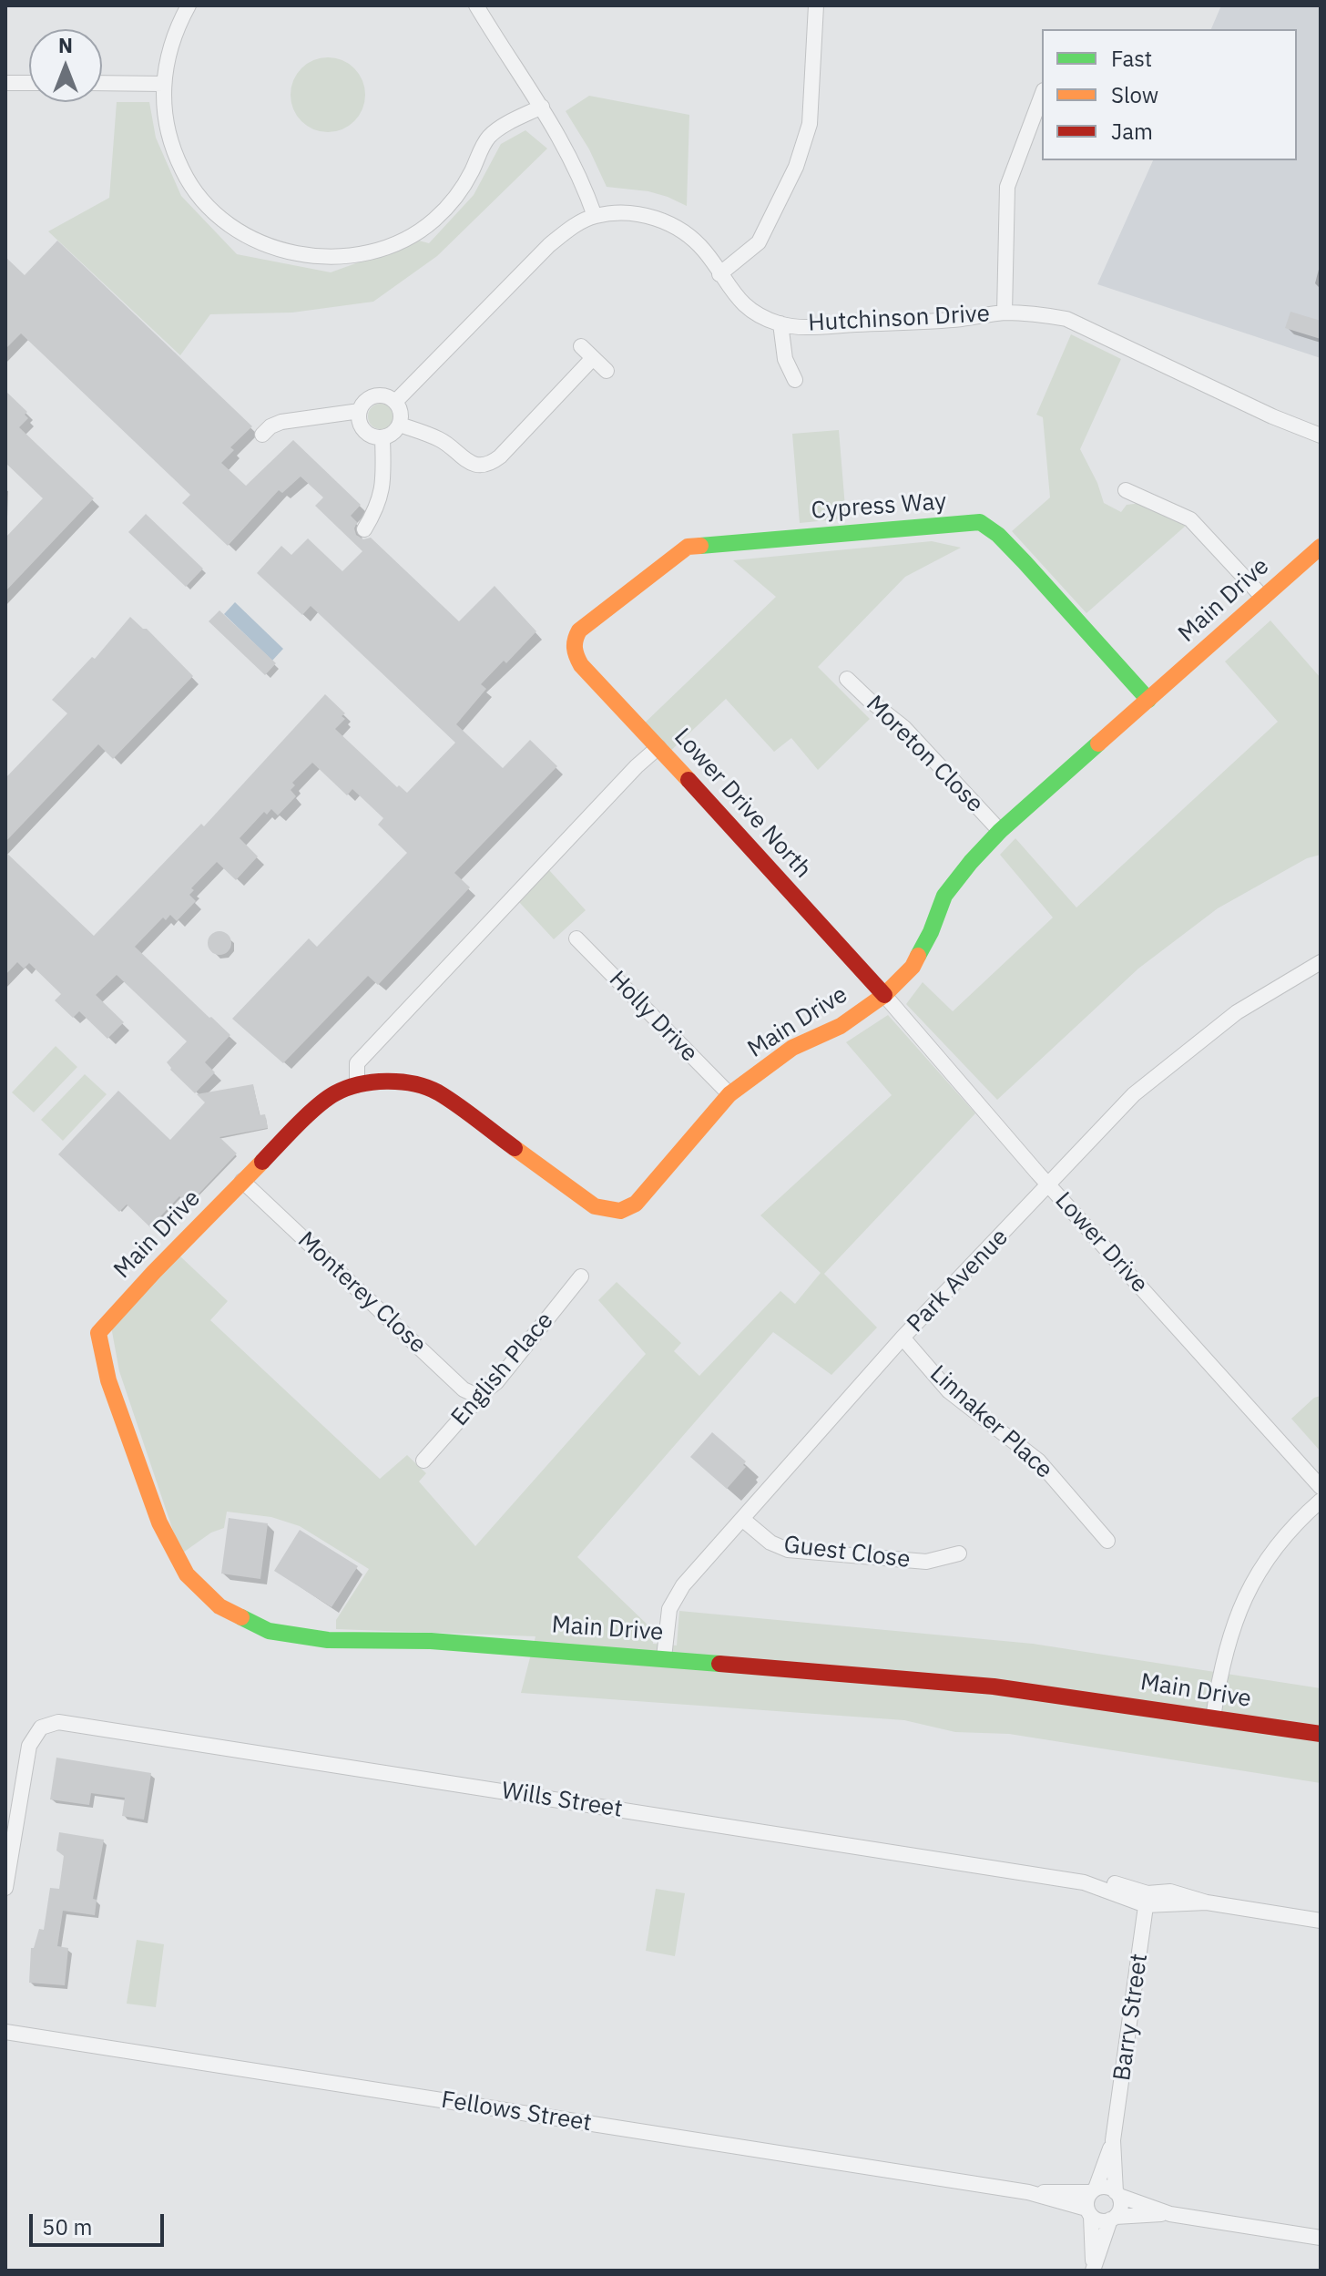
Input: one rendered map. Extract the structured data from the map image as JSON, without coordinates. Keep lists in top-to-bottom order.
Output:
{
  "streets": {
    "street": [
      "Hutchinson Drive",
      "Cypress Way",
      "Main Drive",
      "Moreton Close",
      "Lower Drive North",
      "Holly Drive",
      "Lower Drive",
      "Park Avenue",
      "Monterey Close",
      "English Place",
      "Linnaker Place",
      "Guest Close",
      "Wills Street",
      "Barry Street",
      "Fellows Street"
    ]
  },
  "crossings": [
    ["Cypress Way", "Main Drive"],
    ["Cypress Way", "Lower Drive North"],
    ["Main Drive", "Moreton Close"],
    ["Main Drive", "Lower Drive North"],
    ["Main Drive", "Holly Drive"],
    ["Main Drive", "Lower Drive"],
    ["Main Drive", "Park Avenue"],
    ["Main Drive", "Monterey Close"],
    ["Lower Drive North", "Lower Drive"],
    ["Lower Drive", "Park Avenue"],
    ["Park Avenue", "Linnaker Place"],
    ["Park Avenue", "Guest Close"],
    ["Monterey Close", "English Place"],
    ["Wills Street", "Barry Street"],
    ["Barry Street", "Fellows Street"]
  ],
  "legend": ["Fast", "Slow", "Jam"],
  "scale_bar": "50 m",
  "north": "top"
}
